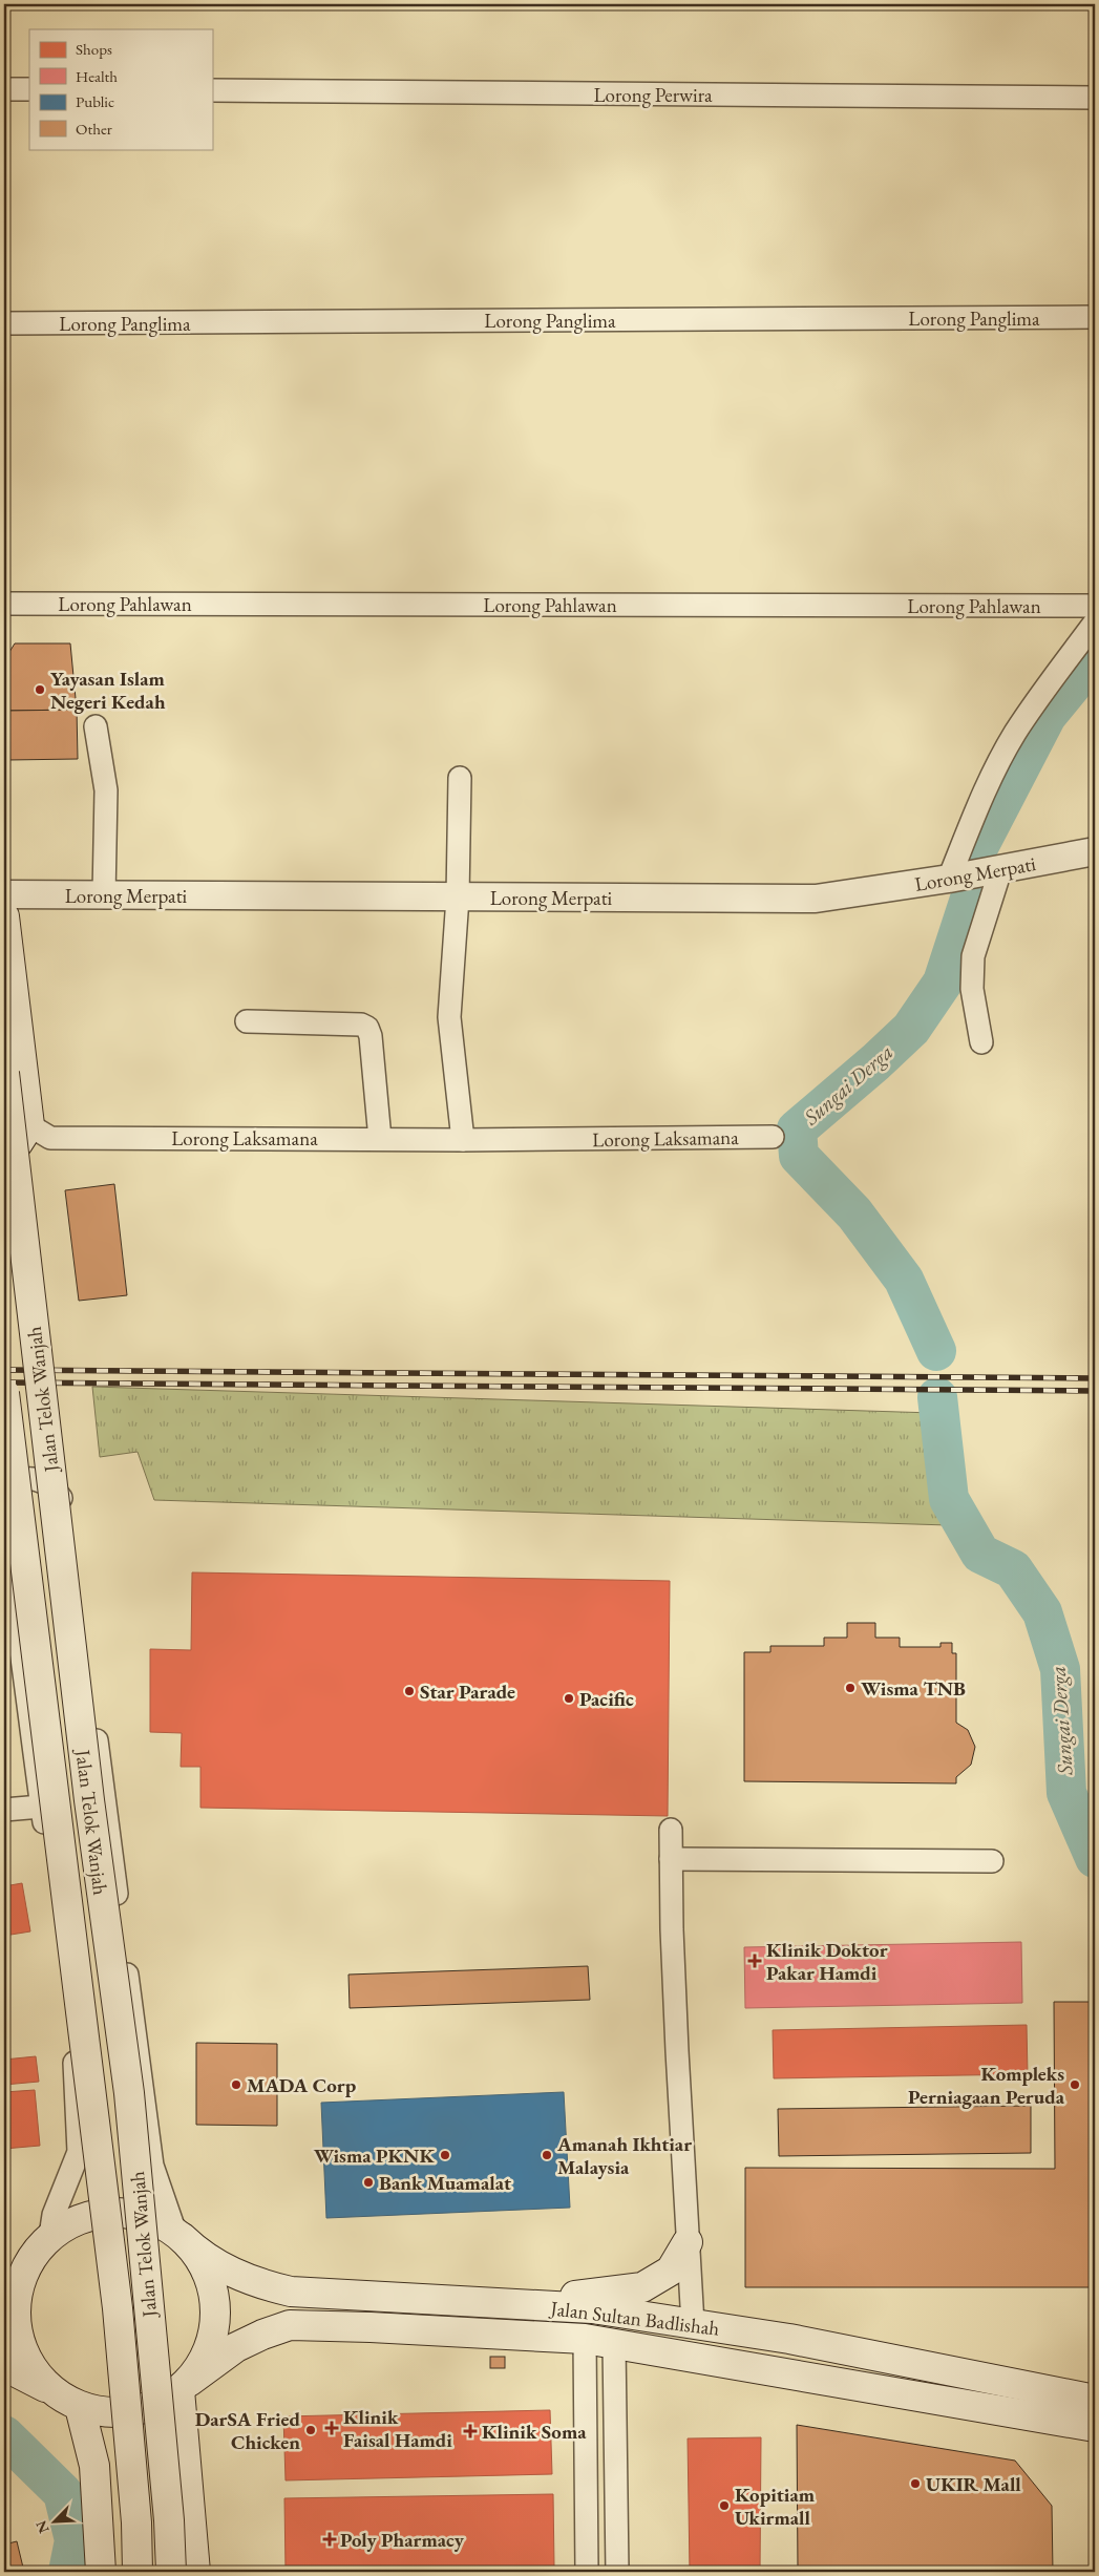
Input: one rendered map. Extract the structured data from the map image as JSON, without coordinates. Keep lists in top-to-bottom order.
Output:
{
  "streets": {
    "main road": ["Jalan Telok Wanjah", "Jalan Sultan Badlishah"],
    "street": [
      "Lorong Perwira",
      "Lorong Panglima",
      "Lorong Pahlawan",
      "Lorong Merpati",
      "Lorong Laksamana"
    ]
  },
  "water": ["Sungai Derga"],
  "places": {
    "other": [
      "Yayasan Islam Negeri Kedah",
      "Wisma TNB",
      "Star Parade",
      "Pacific",
      "MADA Corp",
      "Kompleks Perniagaan Peruda",
      "Wisma PKNK",
      "Amanah Ikhtiar Malaysia",
      "Bank Muamalat",
      "DarSA Fried Chicken",
      "UKIR Mall",
      "Kopitiam Ukirmall"
    ],
    "health": [
      "Klinik Doktor Pakar Hamdi",
      "Klinik Faisal Hamdi",
      "Klinik Soma",
      "Poly Pharmacy"
    ]
  },
  "legend": [
    "Shops",
    "Health",
    "Public",
    "Other"
  ],
  "north": "bottom left"
}
